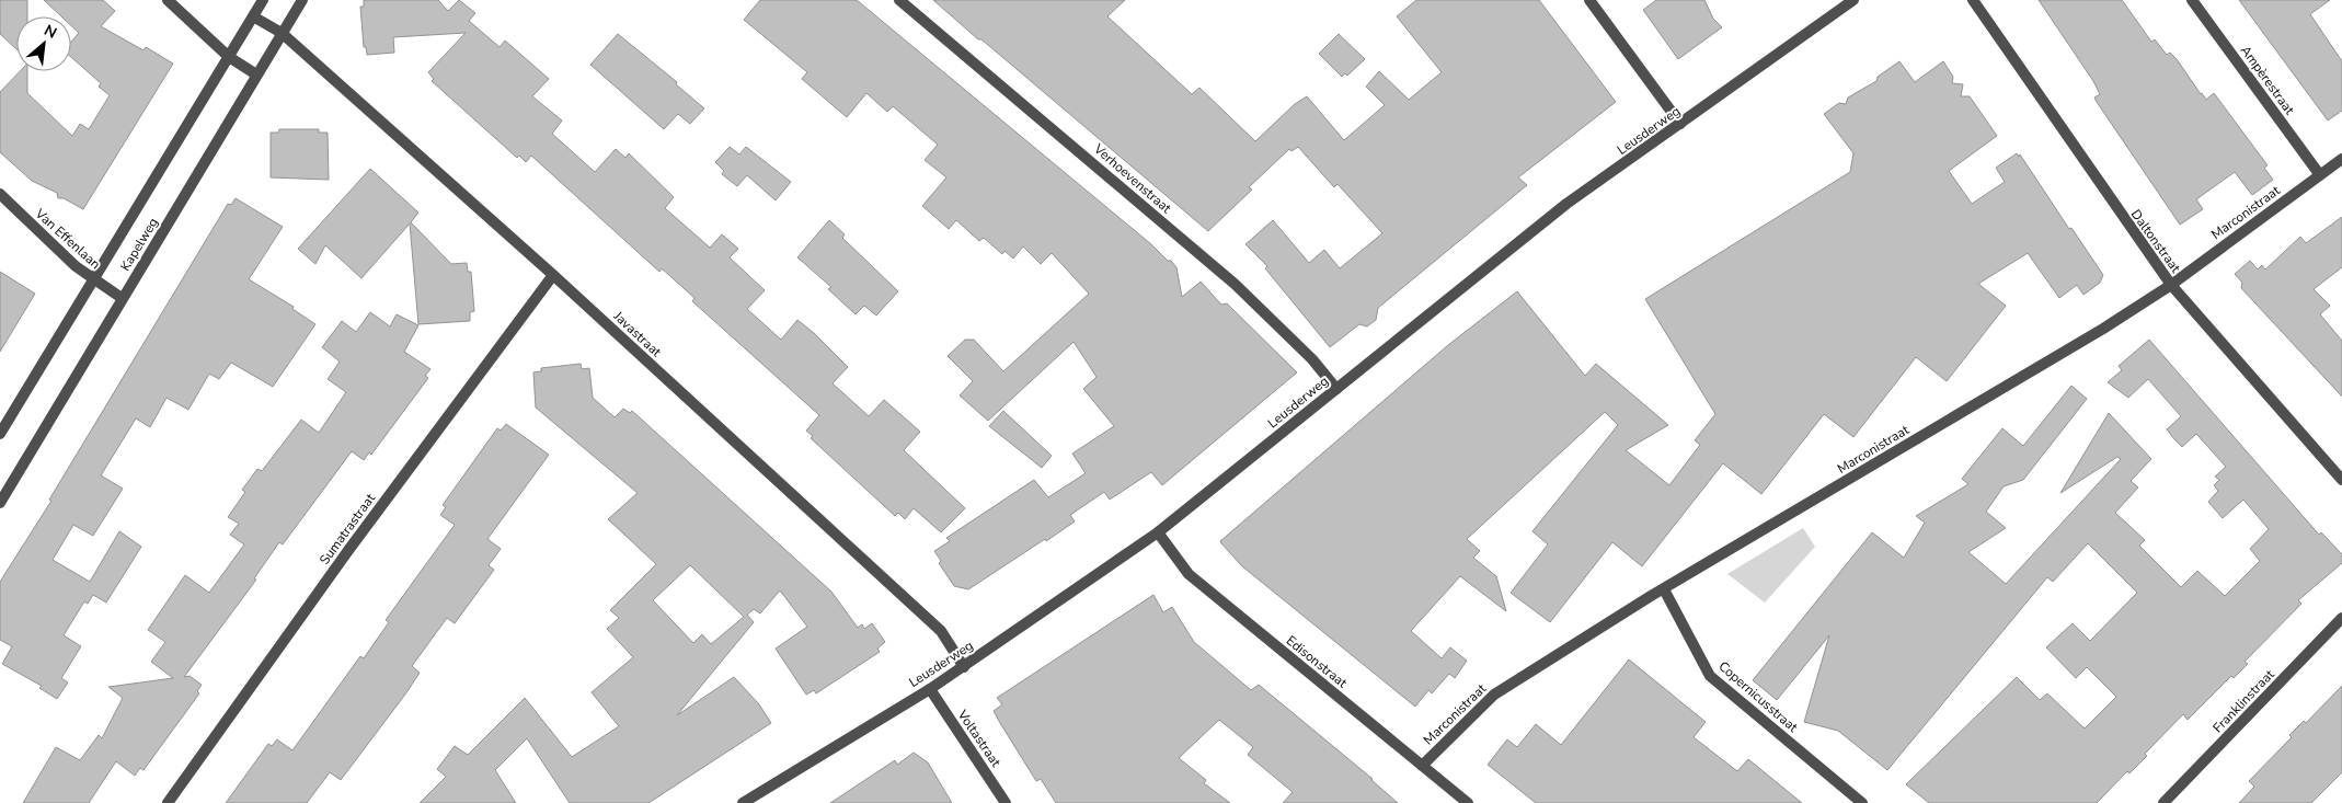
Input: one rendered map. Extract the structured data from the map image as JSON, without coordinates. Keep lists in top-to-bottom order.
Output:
{
  "streets": {
    "street": [
      "Ampèrestraat",
      "Leusderweg",
      "Verhoevenstraat",
      "Marconistraat",
      "Van Effenlaan",
      "Daltonstraat",
      "Kapelweg",
      "Javastraat",
      "Sumatrastraat",
      "Edisonstraat",
      "Copernicusstraat",
      "Franklinstraat",
      "Voltastraat"
    ]
  },
  "crossings": [
    ["Ampèrestraat", "Marconistraat"],
    ["Leusderweg", "Verhoevenstraat"],
    ["Leusderweg", "Javastraat"],
    ["Leusderweg", "Edisonstraat"],
    ["Leusderweg", "Voltastraat"],
    ["Marconistraat", "Daltonstraat"],
    ["Marconistraat", "Edisonstraat"],
    ["Marconistraat", "Copernicusstraat"],
    ["Van Effenlaan", "Kapelweg"],
    ["Kapelweg", "Javastraat"],
    ["Javastraat", "Sumatrastraat"]
  ],
  "north": "top right"
}
